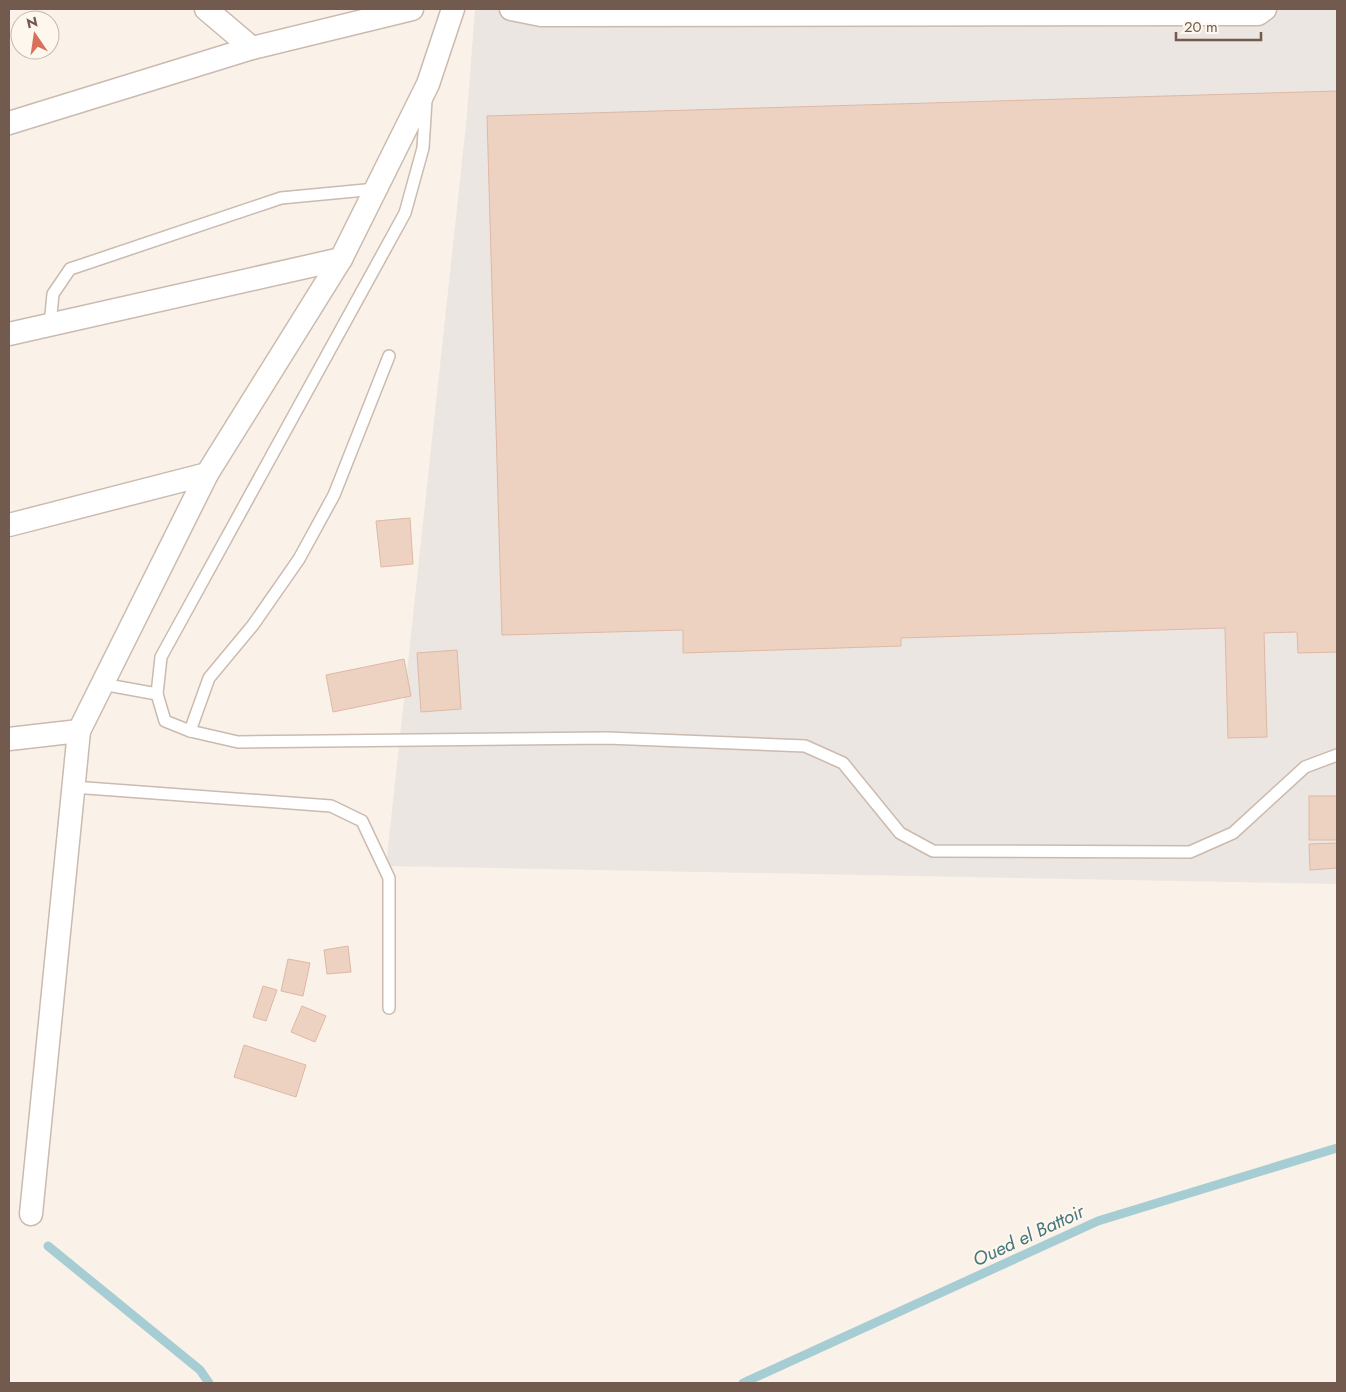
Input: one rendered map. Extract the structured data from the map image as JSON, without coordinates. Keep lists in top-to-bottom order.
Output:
{
  "water": ["Oued el Battoir"],
  "scale_bar": "20 m",
  "north": "top"
}
